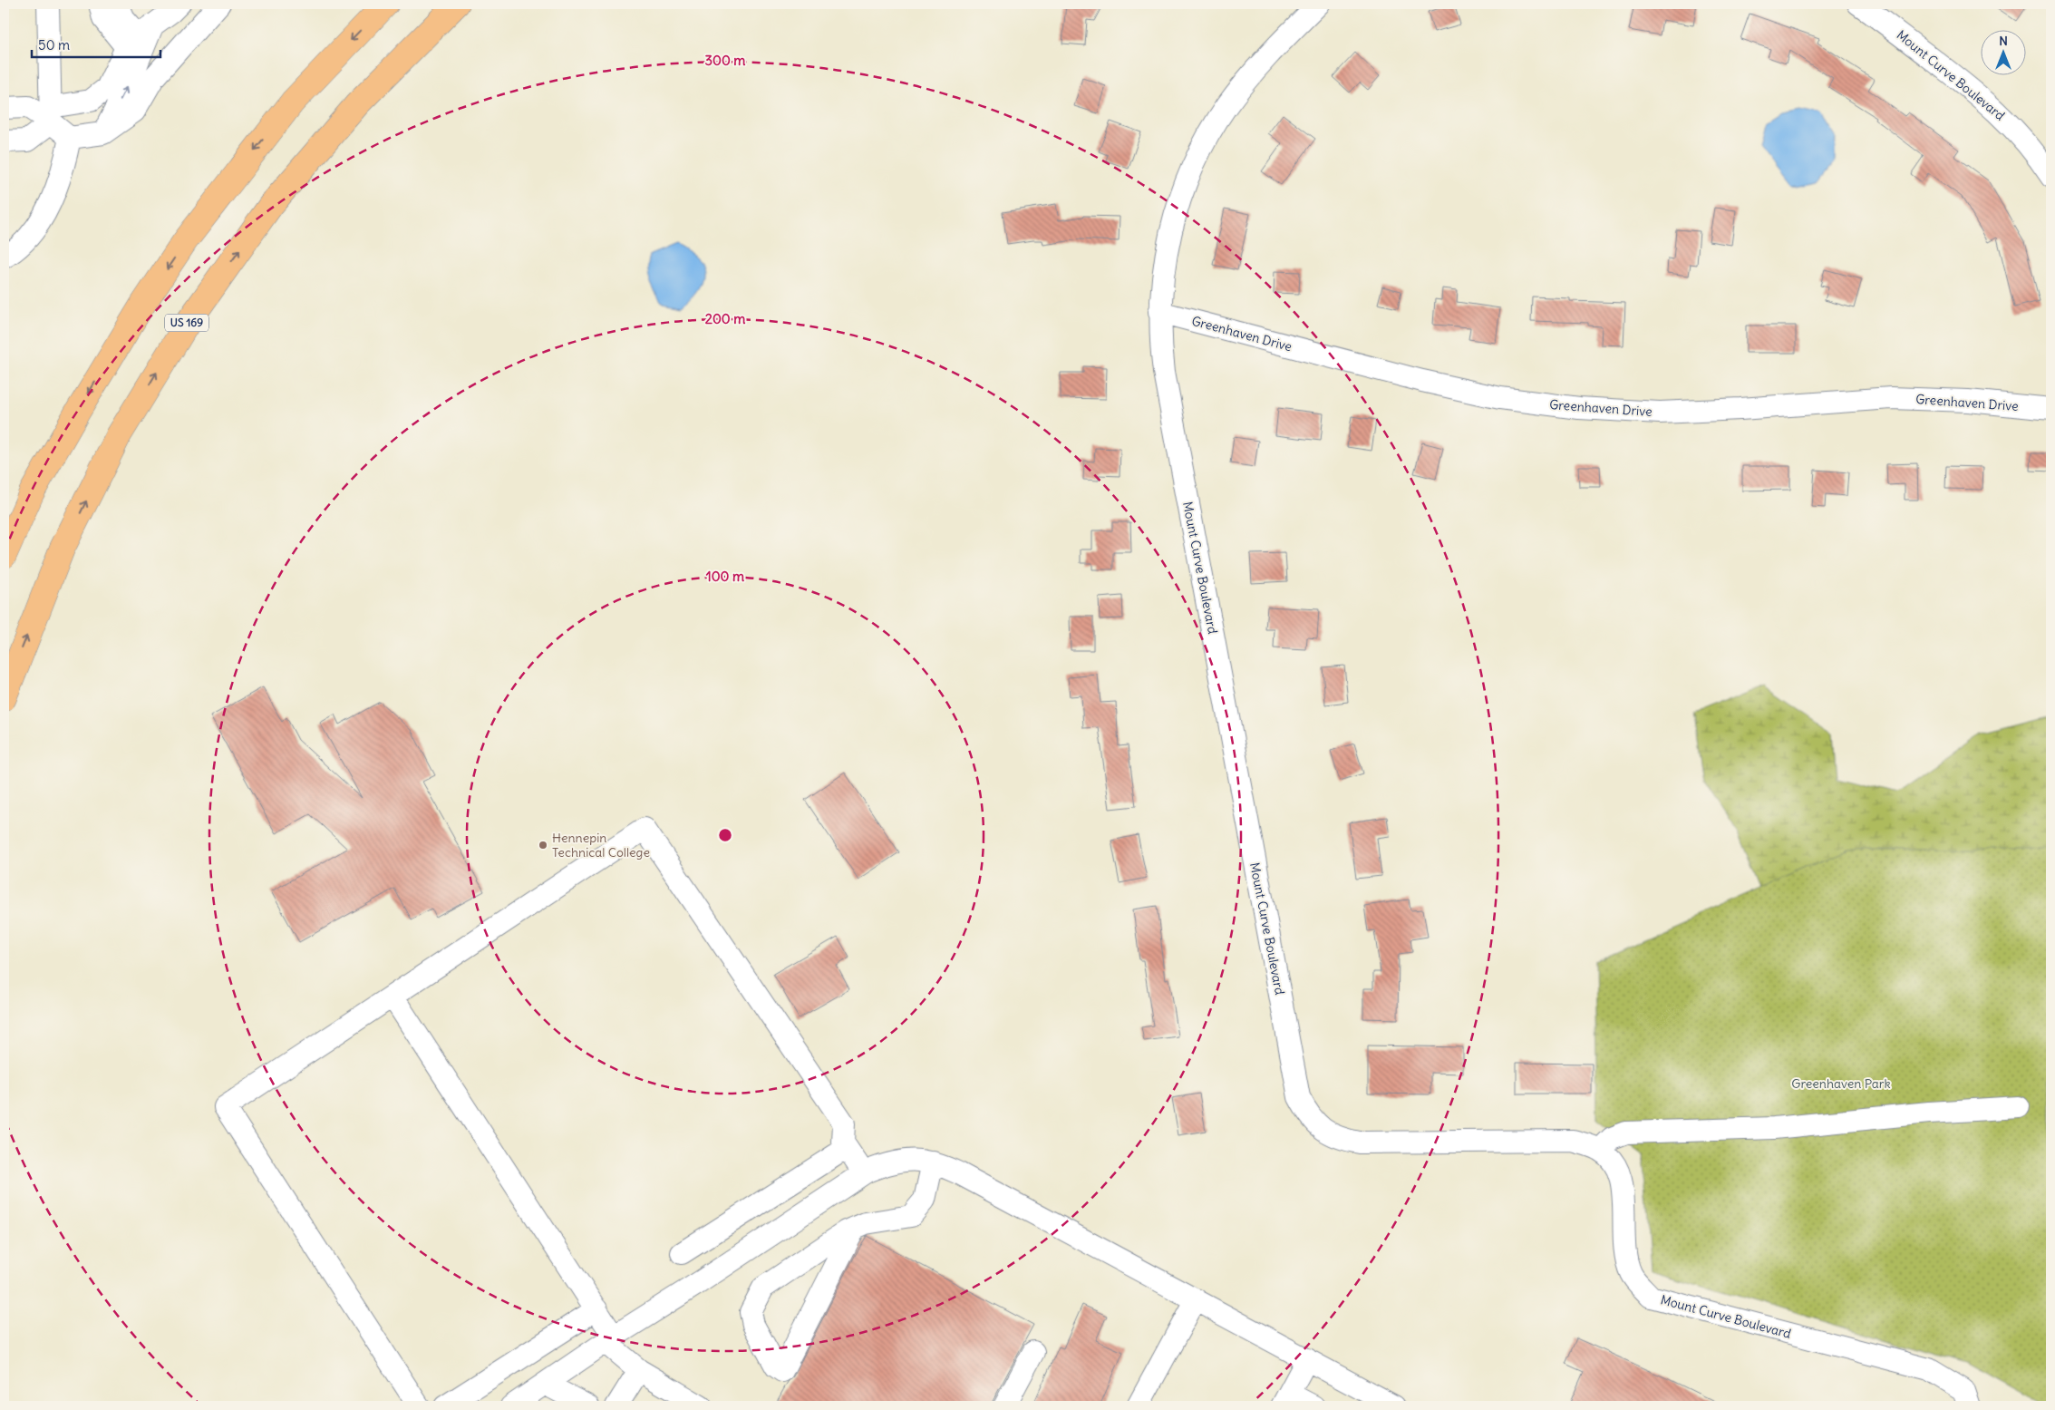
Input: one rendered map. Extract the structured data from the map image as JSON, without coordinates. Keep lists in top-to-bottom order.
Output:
{
  "streets": {
    "highway": ["US 169"],
    "street": ["Mount Curve Boulevard", "Greenhaven Drive"]
  },
  "crossings": [
    ["Mount Curve Boulevard", "Greenhaven Drive"]
  ],
  "parks": ["Greenhaven Park"],
  "places": ["Hennepin Technical College"],
  "scale_bar": "50 m",
  "north": "top",
  "rings": ["300 m", "200 m", "100 m"]
}
